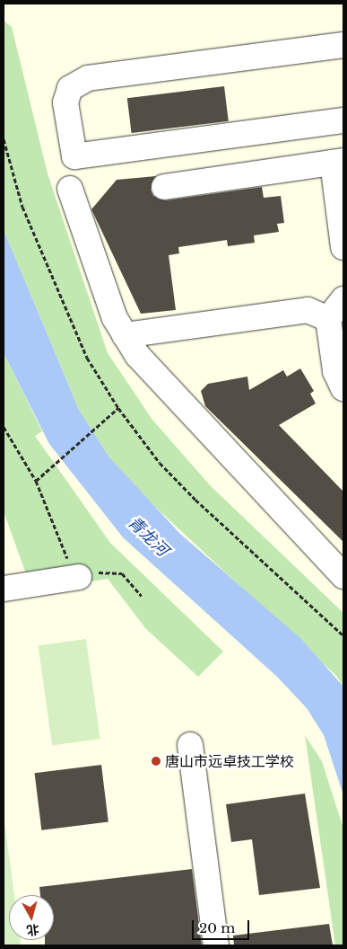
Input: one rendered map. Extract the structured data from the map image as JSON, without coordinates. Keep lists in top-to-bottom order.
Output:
{
  "water": ["青龙河"],
  "places": ["唐山市远卓技工学校"],
  "scale_bar": "20 m",
  "north": "bottom"
}
